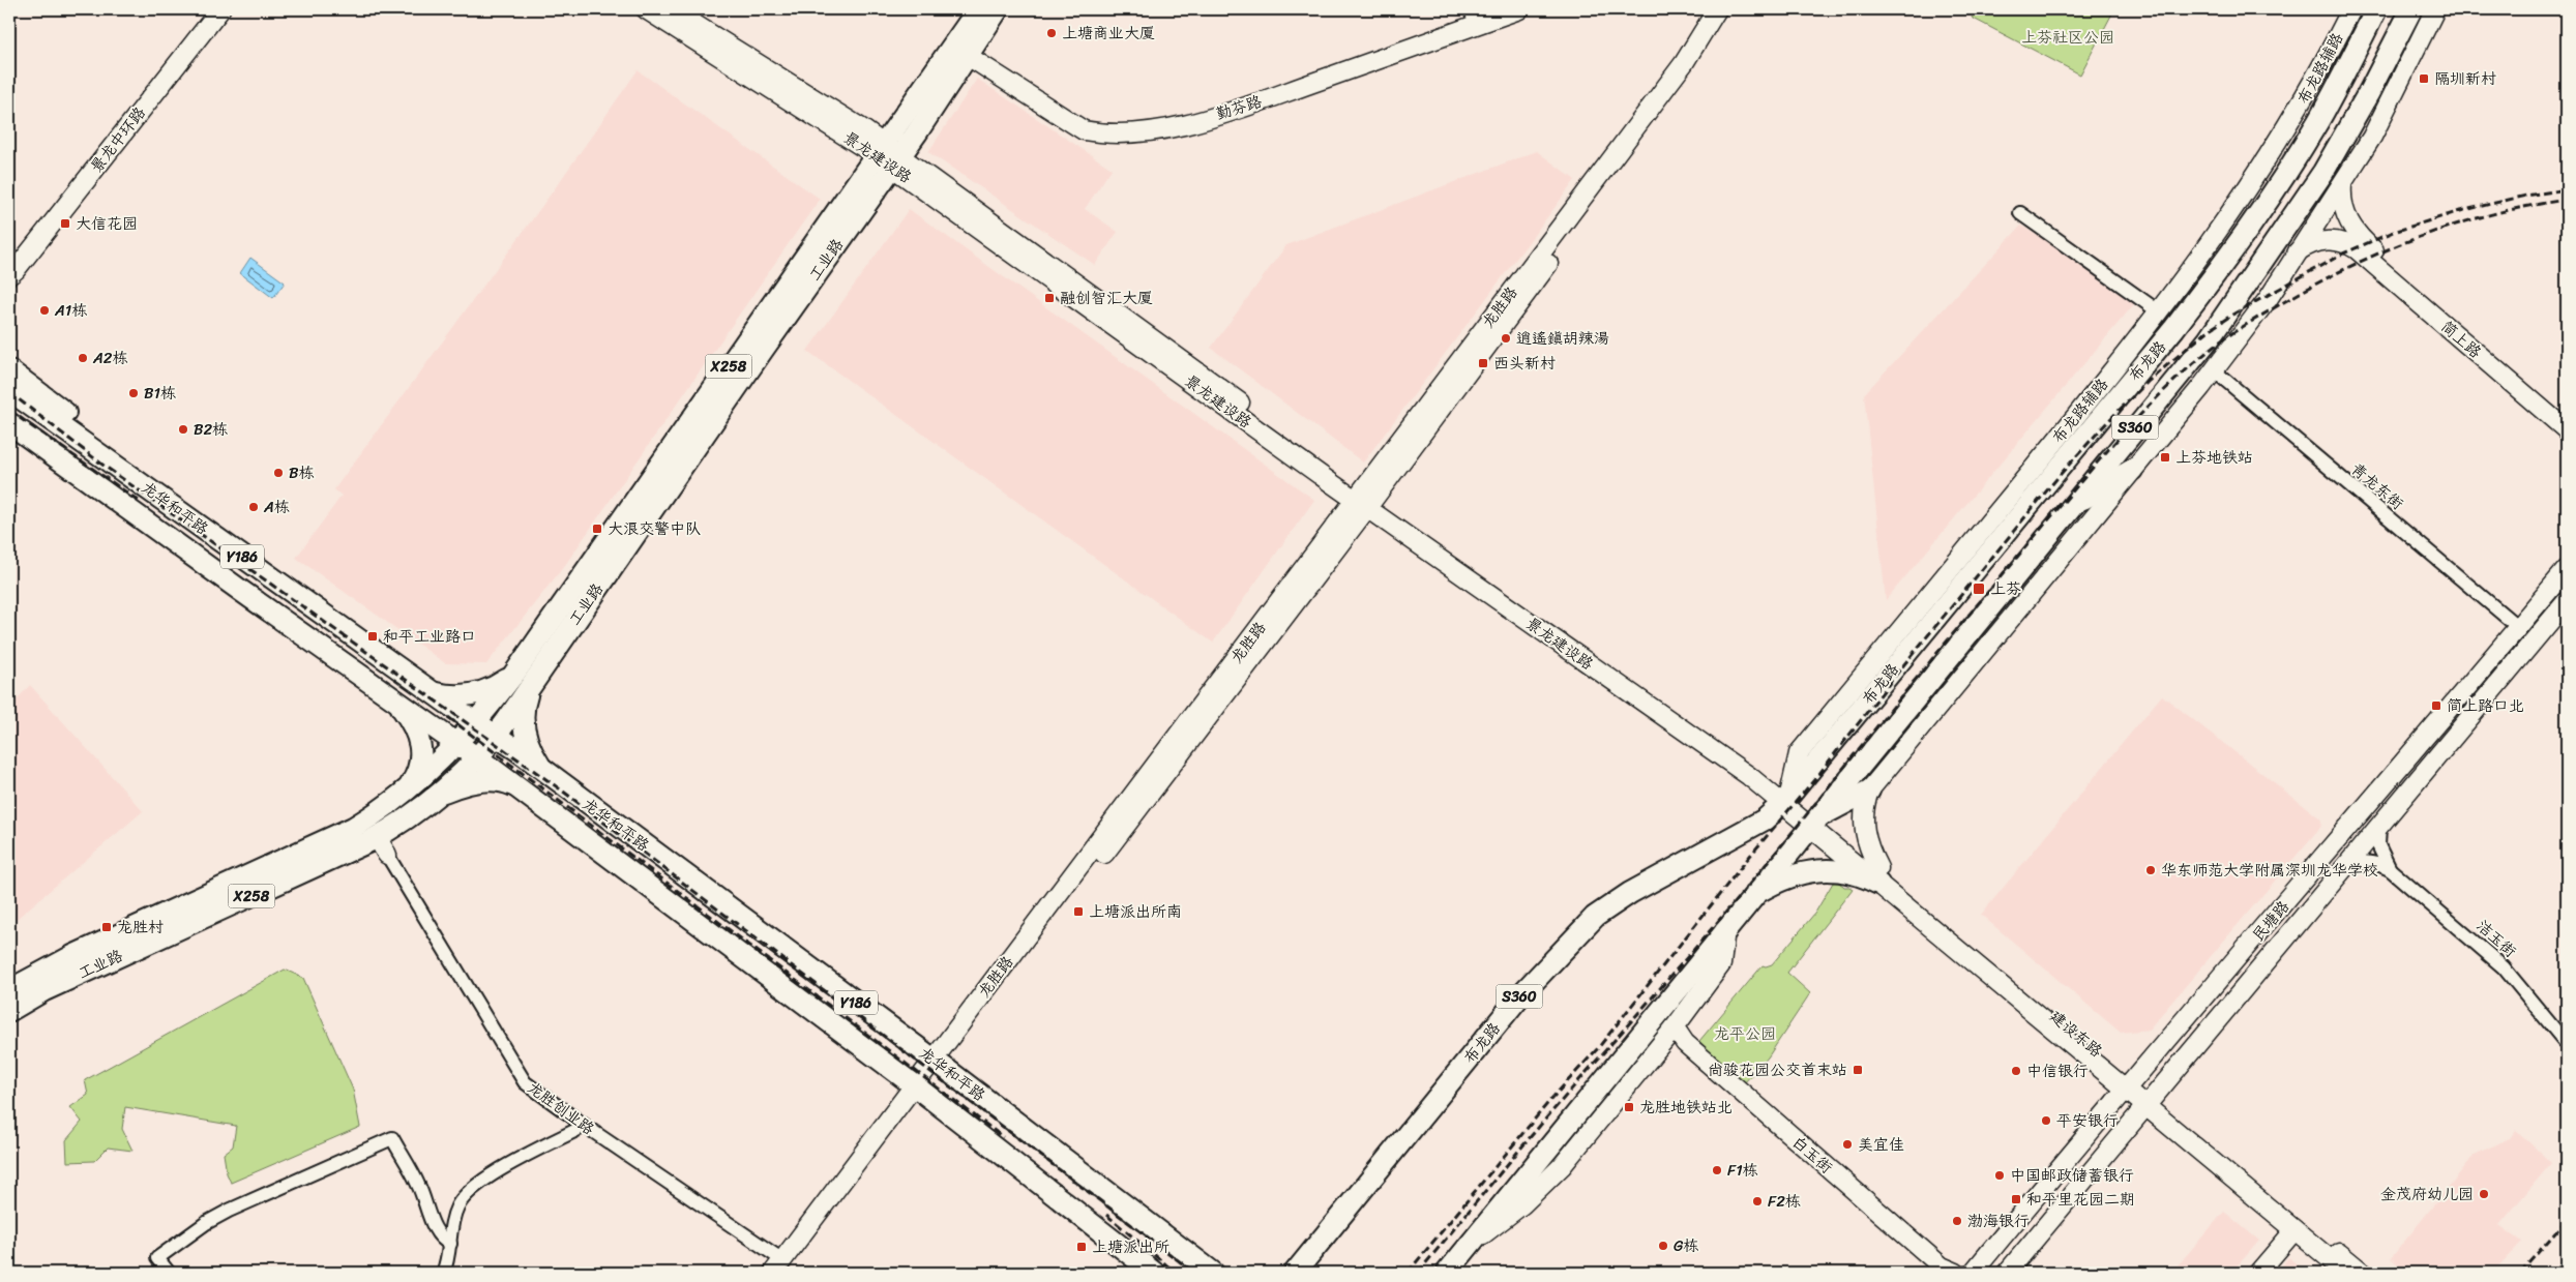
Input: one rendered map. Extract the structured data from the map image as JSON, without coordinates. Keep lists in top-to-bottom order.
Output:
{
  "streets": {
    "main road": [
      "布龙路辅路",
      "勤芬路",
      "景龙中环路",
      "景龙建设路",
      "工业路",
      "龙胜路",
      "简上路",
      "布龙路",
      "X258",
      "S360",
      "龙华和平路",
      "Y186",
      "民塘路",
      "建设东路",
      "白玉街"
    ],
    "street": ["青龙东街", "洁玉街", "龙胜创业路"]
  },
  "crossings": [
    ["布龙路辅路", "景龙建设路"],
    ["布龙路辅路", "布龙路"],
    ["布龙路辅路", "建设东路"],
    ["勤芬路", "工业路"],
    ["景龙建设路", "工业路"],
    ["景龙建设路", "龙胜路"],
    ["景龙建设路", "布龙路"],
    ["景龙建设路", "建设东路"],
    ["工业路", "龙华和平路"],
    ["工业路", "龙胜创业路"],
    ["龙胜路", "龙华和平路"],
    ["龙胜路", "龙胜创业路"],
    ["布龙路", "建设东路"],
    ["S360", "建设东路"],
    ["青龙东街", "民塘路"],
    ["民塘路", "建设东路"]
  ],
  "parks": ["上芬社区公园", "龙平公园"],
  "places": {
    "other": [
      "上塘商业大厦",
      "A1栋",
      "逍遙鎮胡辣湯",
      "A2栋",
      "B1栋",
      "B2栋",
      "B栋",
      "A栋",
      "华东师范大学附属深圳龙华学校",
      "中信银行",
      "平安银行",
      "美宜佳",
      "F1栋",
      "中国邮政储蓄银行",
      "金茂府幼儿园",
      "F2栋",
      "渤海银行",
      "G栋"
    ],
    "transit": [
      "隔圳新村",
      "大信花园",
      "融创智汇大厦",
      "西头新村",
      "上芬地铁站",
      "大浪交警中队",
      "上芬",
      "和平工业路口",
      "简上路口北",
      "上塘派出所南",
      "龙胜村",
      "尚骏花园公交首末站",
      "龙胜地铁站北",
      "和平里花园二期",
      "上塘派出所"
    ]
  }
}
